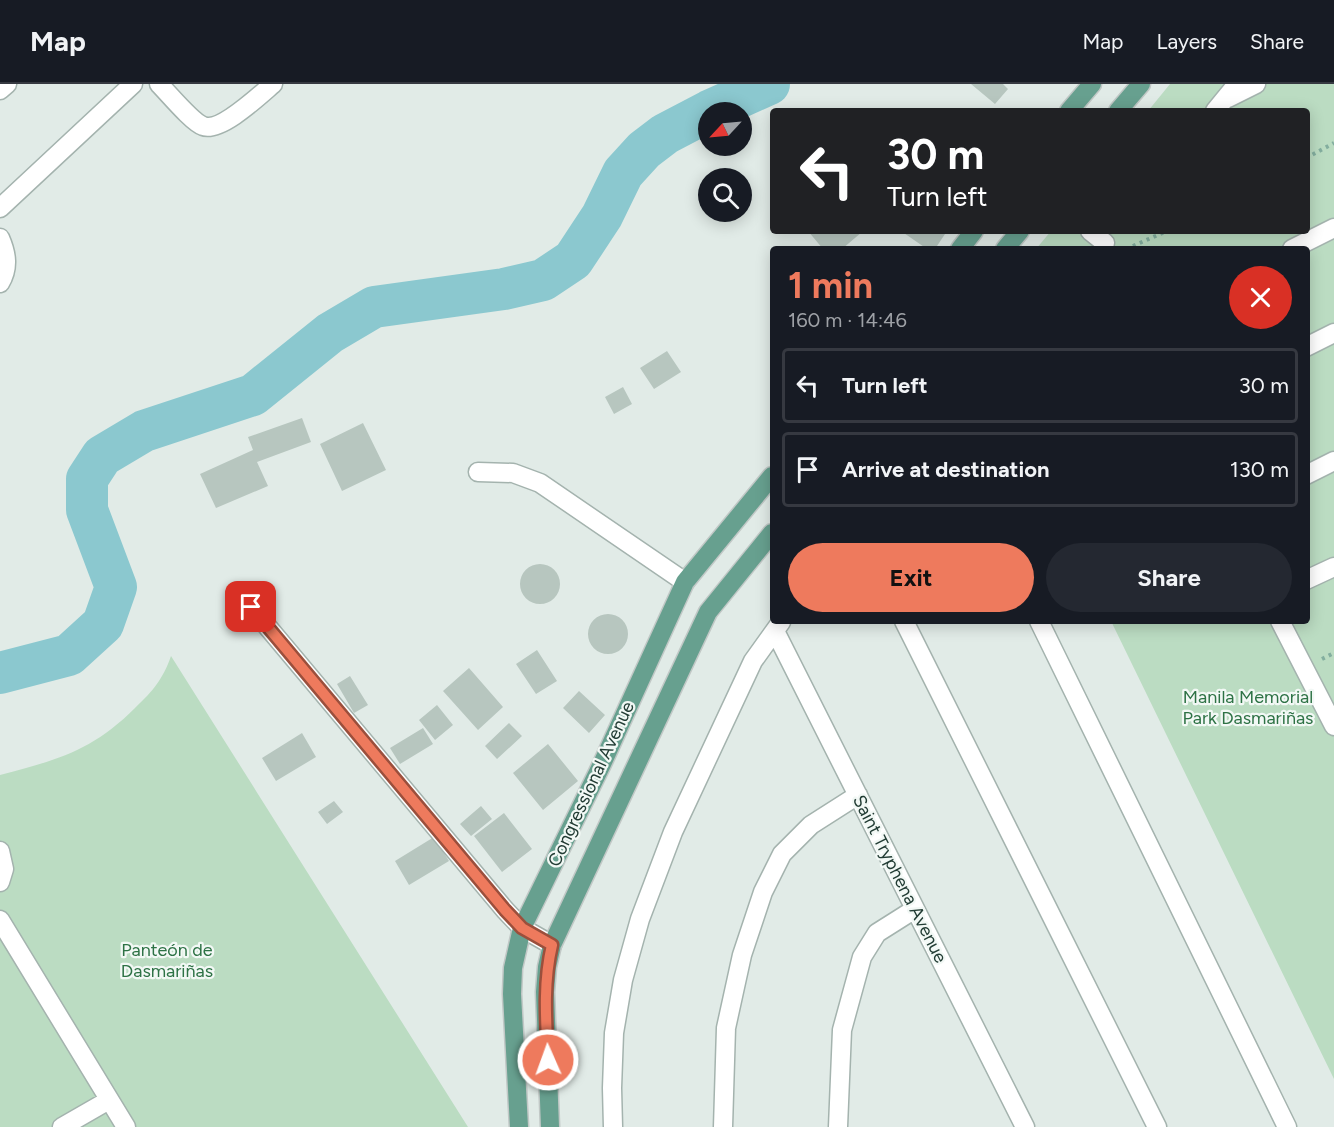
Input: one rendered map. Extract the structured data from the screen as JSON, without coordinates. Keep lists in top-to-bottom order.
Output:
{
  "streets": {
    "main road": ["Congressional Avenue"],
    "street": ["Saint Tryphena Avenue"]
  },
  "parks": ["Manila Memorial Park Dasmariñas", "Panteón de Dasmariñas"],
  "north": "bottom left",
  "page": {
    "header": "Map",
    "nav": ["Map", "Layers", "Share"],
    "turn": ["30 m", "Turn left"],
    "heading": ["1 min", "160 m · 14:46"],
    "list": [
      {
        "name": "Turn left",
        "value": "30 m"
      },
      {
        "name": "Arrive at destination",
        "value": "130 m"
      }
    ],
    "buttons": ["Exit", "Share"]
  }
}
